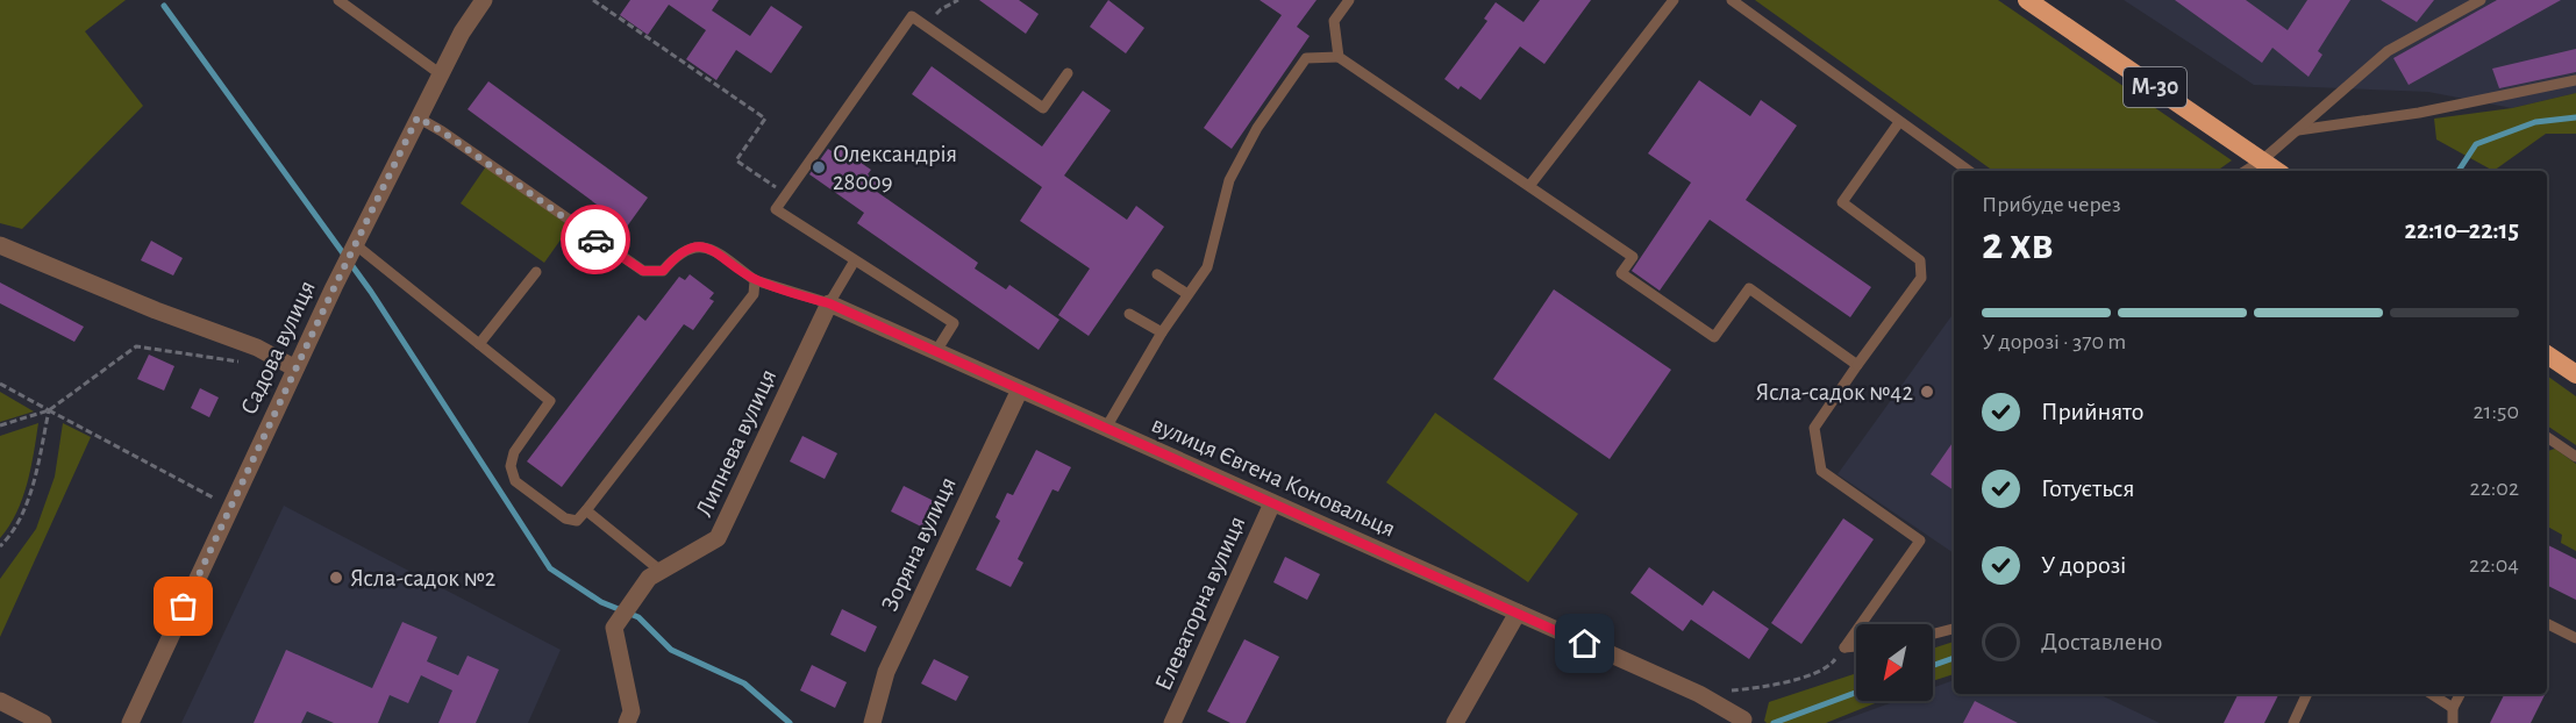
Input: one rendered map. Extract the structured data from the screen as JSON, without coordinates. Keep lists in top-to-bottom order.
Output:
{
  "streets": {
    "highway": ["М-30"],
    "street": [
      "Садова вулиця",
      "Липнева вулиця",
      "вулиця Євгена Коновальця",
      "Зоряна вулиця",
      "Елеваторна вулиця"
    ]
  },
  "crossings": [
    ["Липнева вулиця", "вулиця Євгена Коновальця"],
    ["вулиця Євгена Коновальця", "Зоряна вулиця"],
    ["вулиця Євгена Коновальця", "Елеваторна вулиця"]
  ],
  "places": ["Олександрія 28009", "Ясла-садок №42", "Ясла-садок №2"],
  "north": "bottom left",
  "page": {
    "heading": ["2 хв", "Прибуде через", "22:10–22:15"],
    "bar": "У дорозі · 370 m",
    "list": [
      ["Прийнято", "21:50"],
      ["Готується", "22:02"],
      ["У дорозі", "22:04"],
      "Доставлено"
    ]
  }
}
